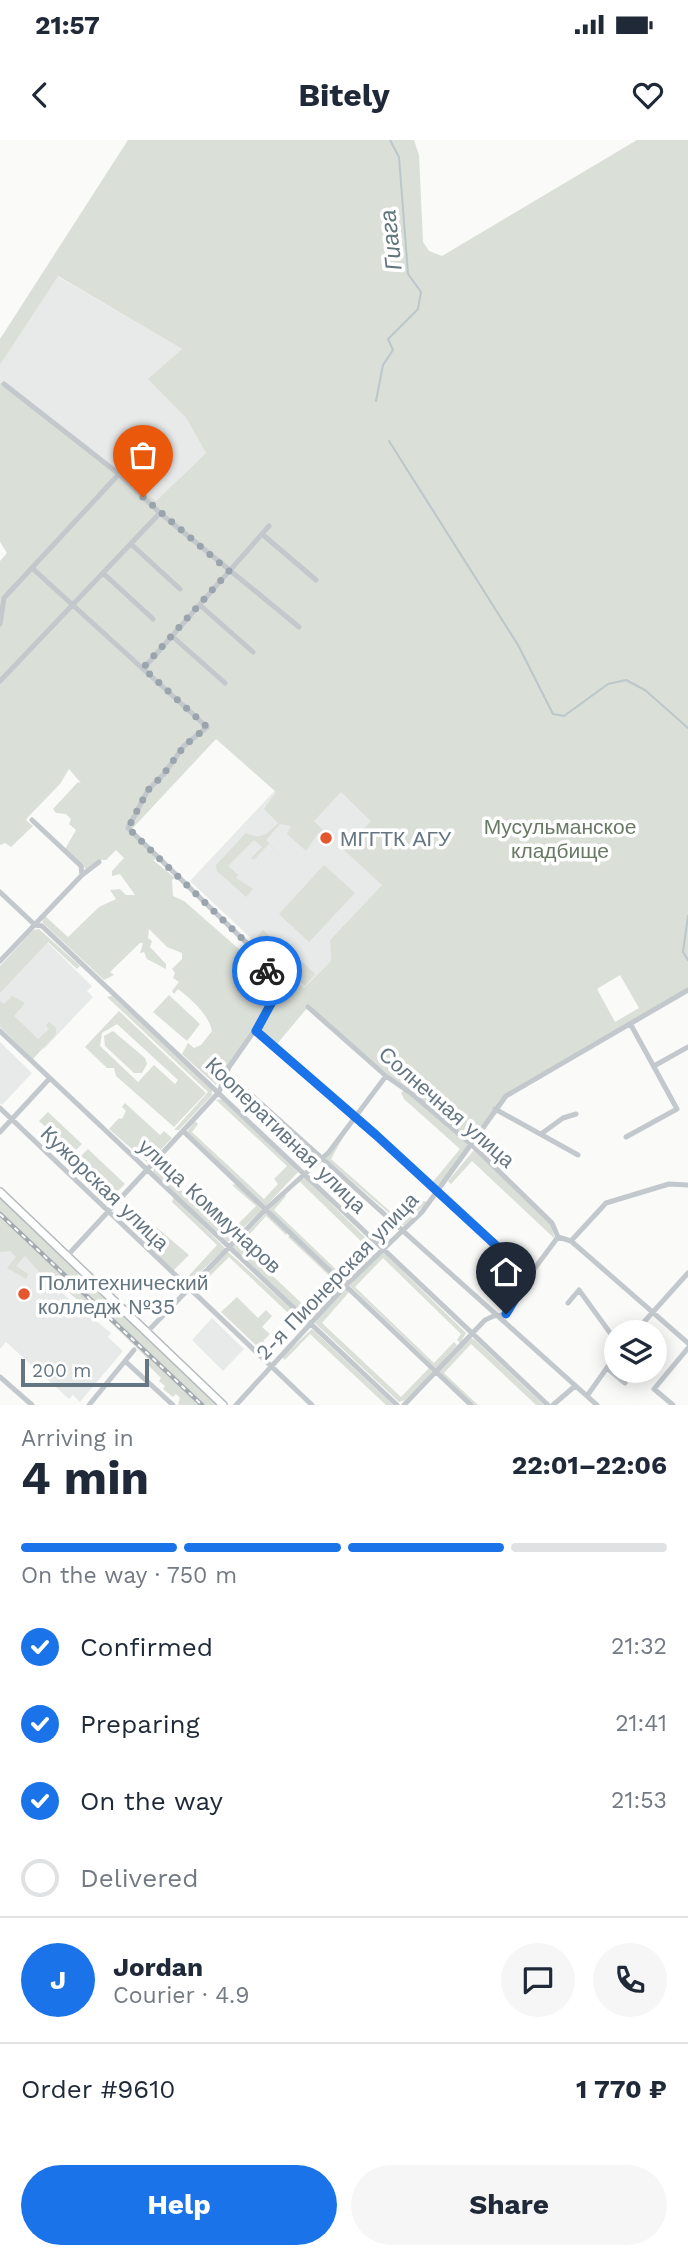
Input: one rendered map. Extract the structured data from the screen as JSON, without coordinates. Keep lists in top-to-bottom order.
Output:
{
  "streets": {
    "street": [
      "Солнечная улица",
      "Кооперативная улица",
      "Кужорская улица",
      "улица Коммунаров",
      "2-я Пионерская улица"
    ]
  },
  "crossings": [
    ["Солнечная улица", "2-я Пионерская улица"],
    ["Кооперативная улица", "2-я Пионерская улица"],
    ["Кужорская улица", "2-я Пионерская улица"],
    ["улица Коммунаров", "2-я Пионерская улица"]
  ],
  "water": ["Гиага"],
  "parks": ["Мусульманское кладбище"],
  "places": ["МГГТК АГУ", "Политехнический колледж №35"],
  "scale_bar": "200 m",
  "page": {
    "status": "21:57",
    "header": "Bitely",
    "scale": "200 m",
    "heading": ["4 min", "Arriving in", "22:01–22:06"],
    "panel": [
      "Jordan",
      "Courier · 4.9",
      "Order #9610",
      "1 770 ₽"
    ],
    "bar": "On the way · 750 m",
    "list": [
      ["Confirmed", "21:32"],
      ["Preparing", "21:41"],
      ["On the way", "21:53"],
      "Delivered"
    ],
    "round": "J",
    "buttons": ["Help", "Share"]
  }
}
